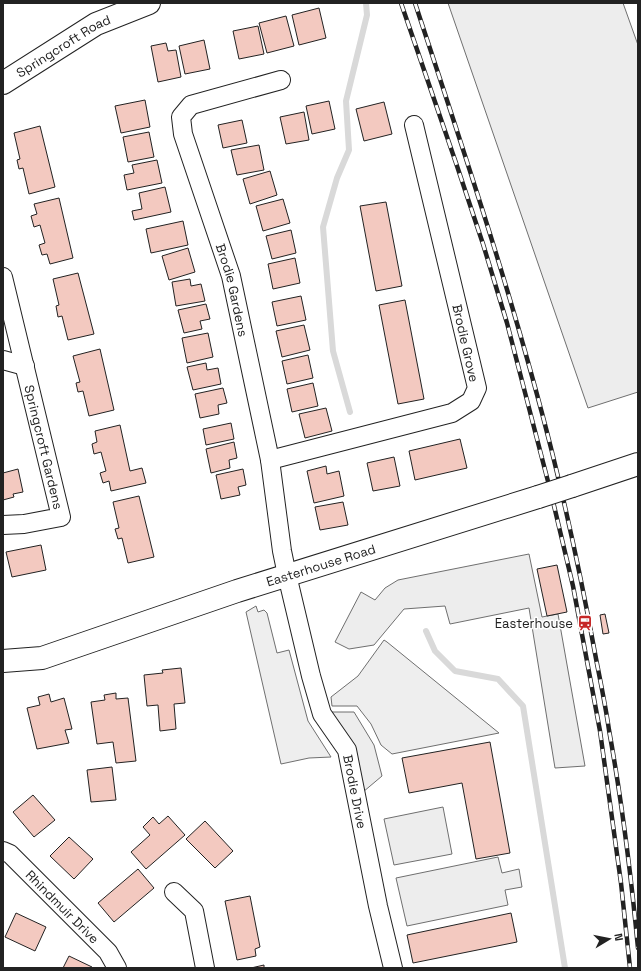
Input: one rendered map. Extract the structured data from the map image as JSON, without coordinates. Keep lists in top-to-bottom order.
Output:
{
  "streets": {
    "street": [
      "Springcroft Road",
      "Brodie Gardens",
      "Brodie Grove",
      "Springcroft Gardens",
      "Easterhouse Road",
      "Brodie Drive",
      "Rhindmuir Drive"
    ]
  },
  "crossings": [
    ["Brodie Gardens", "Brodie Grove"],
    ["Brodie Gardens", "Easterhouse Road"],
    ["Brodie Gardens", "Brodie Drive"],
    ["Easterhouse Road", "Brodie Drive"]
  ],
  "places": {
    "station": ["Easterhouse"]
  },
  "north": "right"
}
